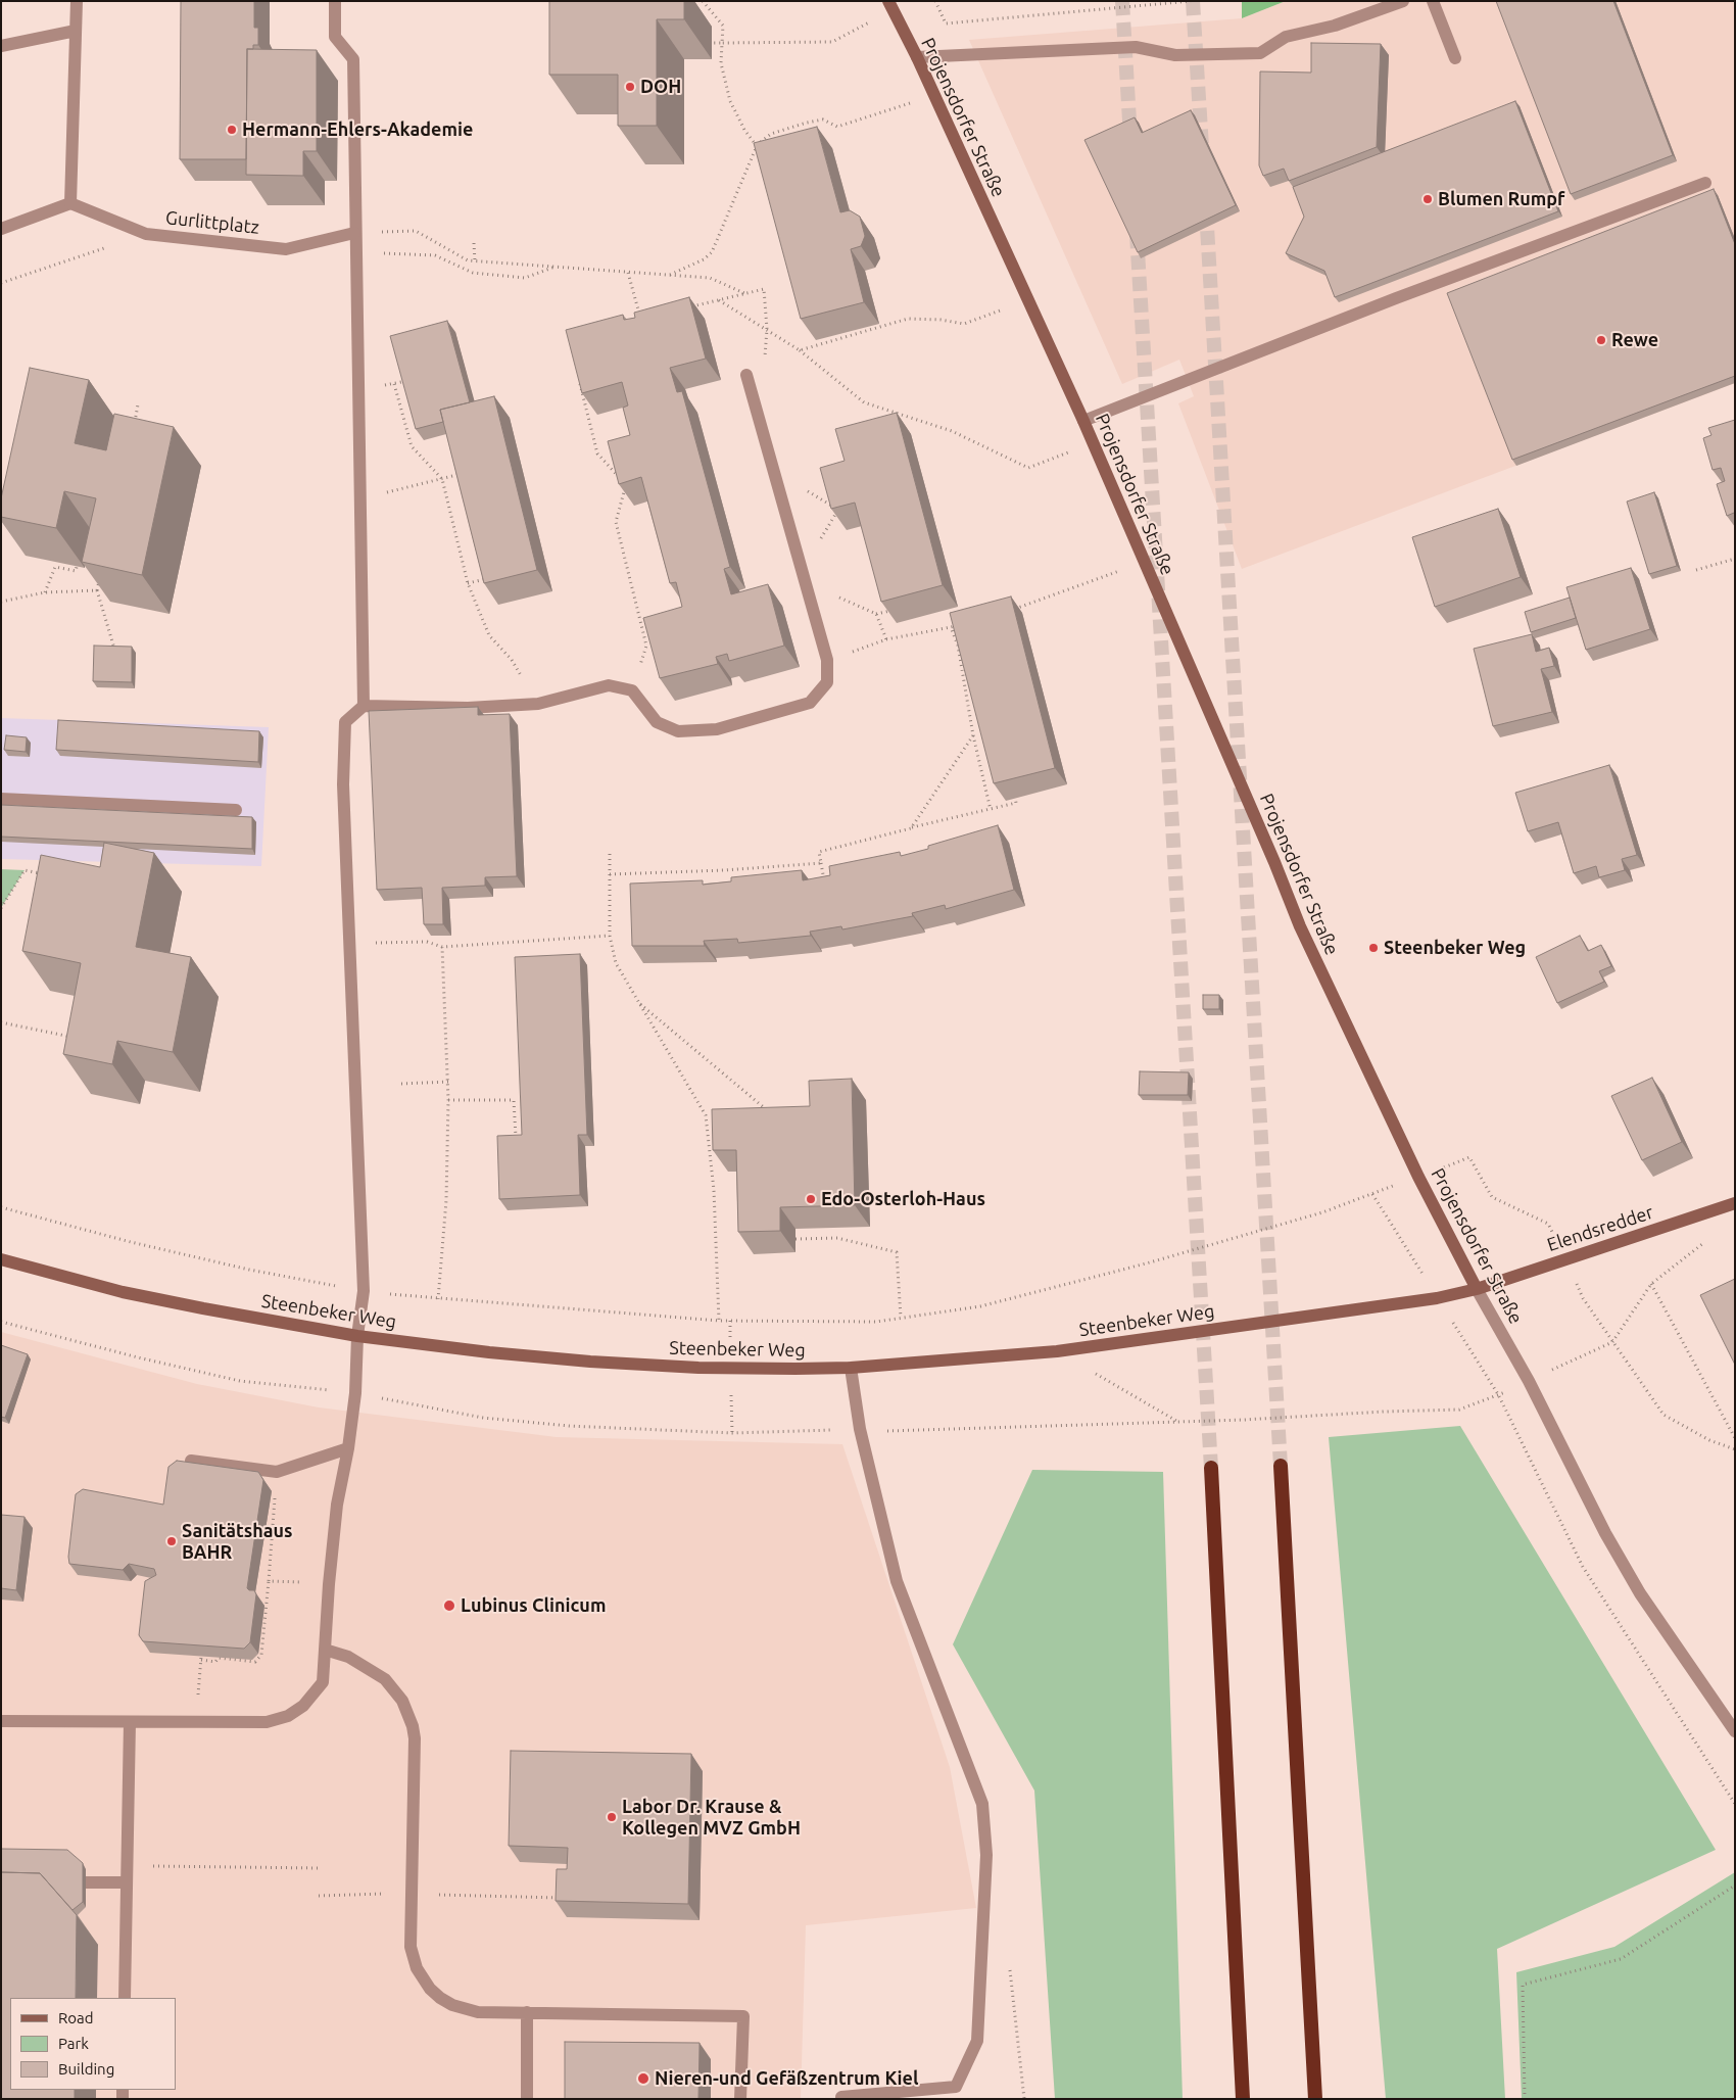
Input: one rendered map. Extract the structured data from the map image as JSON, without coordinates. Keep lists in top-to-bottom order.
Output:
{
  "streets": {
    "main road": ["Projensdorfer Straße", "Elendsredder", "Steenbeker Weg"],
    "street": ["Gurlittplatz"]
  },
  "crossings": [
    ["Projensdorfer Straße", "Elendsredder"],
    ["Projensdorfer Straße", "Steenbeker Weg"],
    ["Elendsredder", "Steenbeker Weg"]
  ],
  "places": [
    "DOH",
    "Hermann-Ehlers-Akademie",
    "Blumen Rumpf",
    "Rewe",
    "Steenbeker Weg",
    "Edo-Osterloh-Haus",
    "Sanitätshaus BAHR",
    "Lubinus Clinicum",
    "Labor Dr. Krause & Kollegen MVZ GmbH",
    "Nieren-und Gefäßzentrum Kiel"
  ],
  "legend": ["Road", "Park", "Building"]
}
